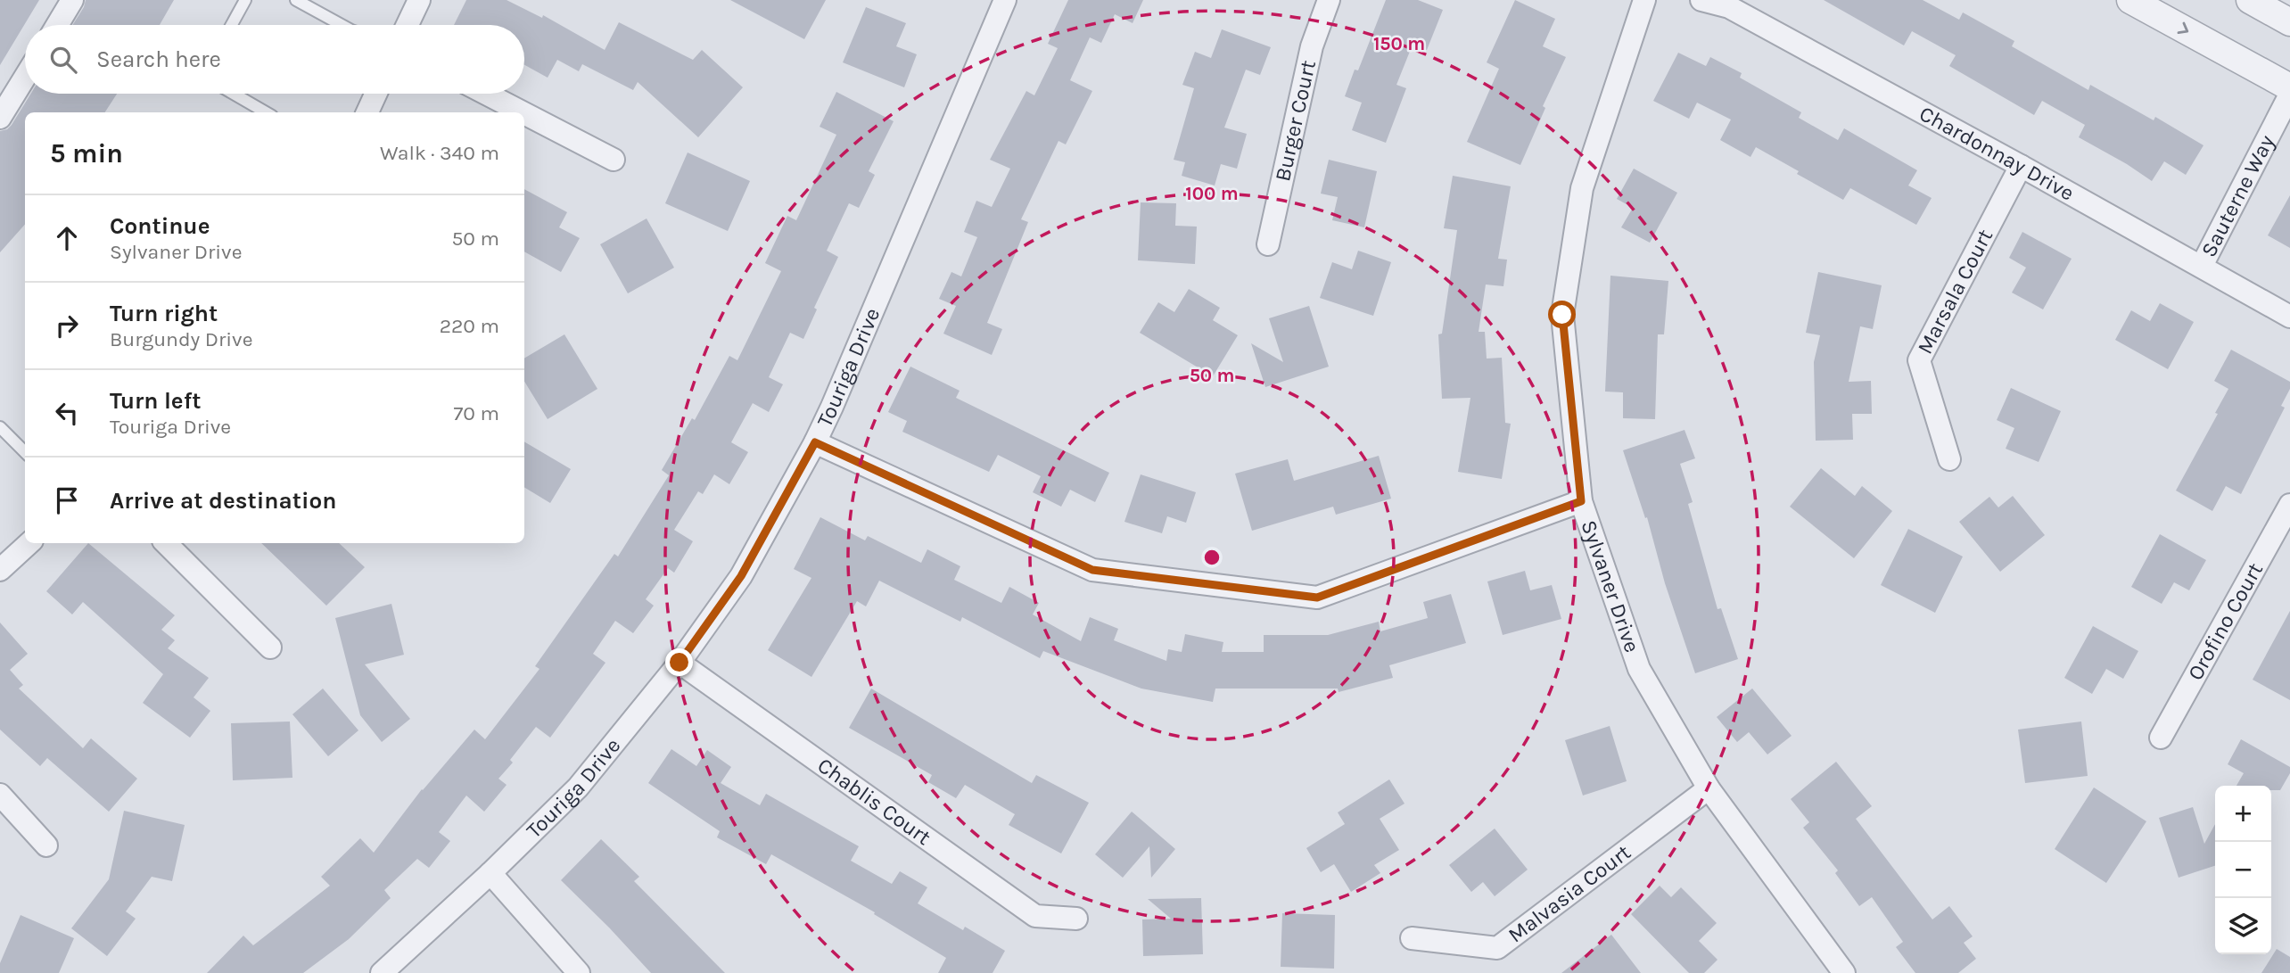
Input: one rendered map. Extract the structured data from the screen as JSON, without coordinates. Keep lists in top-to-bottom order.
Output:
{
  "streets": {
    "street": [
      "Burger Court",
      "Chardonnay Drive",
      "Sauterne Way",
      "Marsala Court",
      "Touriga Drive",
      "Sylvaner Drive",
      "Orofino Court",
      "Chablis Court",
      "Malvasia Court"
    ]
  },
  "crossings": [
    ["Chardonnay Drive", "Sauterne Way"],
    ["Chardonnay Drive", "Marsala Court"],
    ["Touriga Drive", "Chablis Court"],
    ["Sylvaner Drive", "Malvasia Court"]
  ],
  "page": {
    "search": "Search here",
    "heading": ["5 min", "Walk · 340 m"],
    "list": [
      ["Continue", "Sylvaner Drive", "50 m"],
      ["Turn right", "Burgundy Drive", "220 m"],
      ["Turn left", "Touriga Drive", "70 m"],
      "Arrive at destination"
    ],
    "map_buttons": ["+", "−"]
  },
  "rings": ["150 m", "100 m", "50 m"]
}
